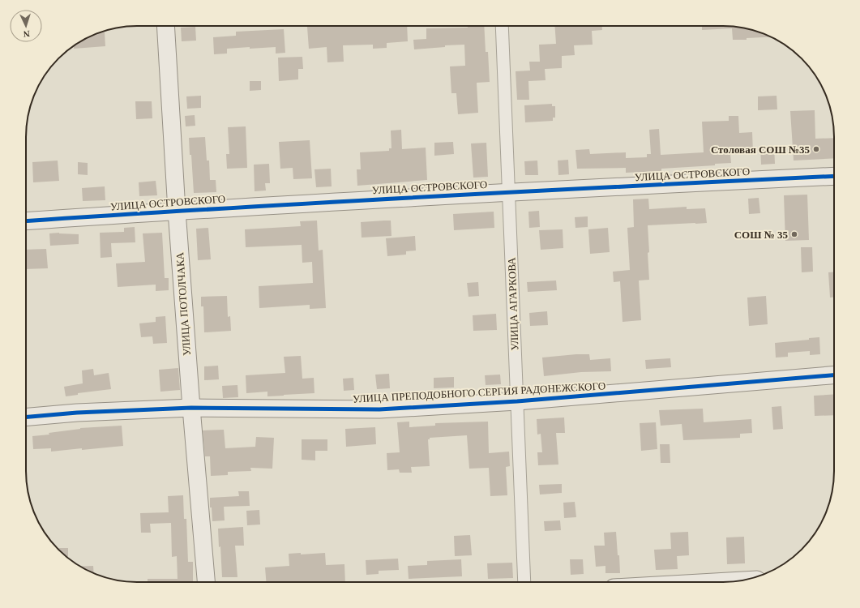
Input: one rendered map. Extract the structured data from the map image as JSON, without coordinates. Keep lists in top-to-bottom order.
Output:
{
  "streets": {
    "street": [
      "УЛИЦА ОСТРОВСКОГО",
      "УЛИЦА ПОТОЛЧАКА",
      "УЛИЦА АГАРКОВА",
      "УЛИЦА ПРЕПОДОБНОГО СЕРГИЯ РАДОНЕЖСКОГО"
    ]
  },
  "crossings": [
    ["УЛИЦА ОСТРОВСКОГО", "УЛИЦА ПОТОЛЧАКА"],
    ["УЛИЦА ОСТРОВСКОГО", "УЛИЦА АГАРКОВА"],
    ["УЛИЦА ПОТОЛЧАКА", "УЛИЦА ПРЕПОДОБНОГО СЕРГИЯ РАДОНЕЖСКОГО"],
    ["УЛИЦА АГАРКОВА", "УЛИЦА ПРЕПОДОБНОГО СЕРГИЯ РАДОНЕЖСКОГО"]
  ],
  "places": ["Столовая СОШ №35", "СОШ № 35"],
  "north": "bottom"
}
